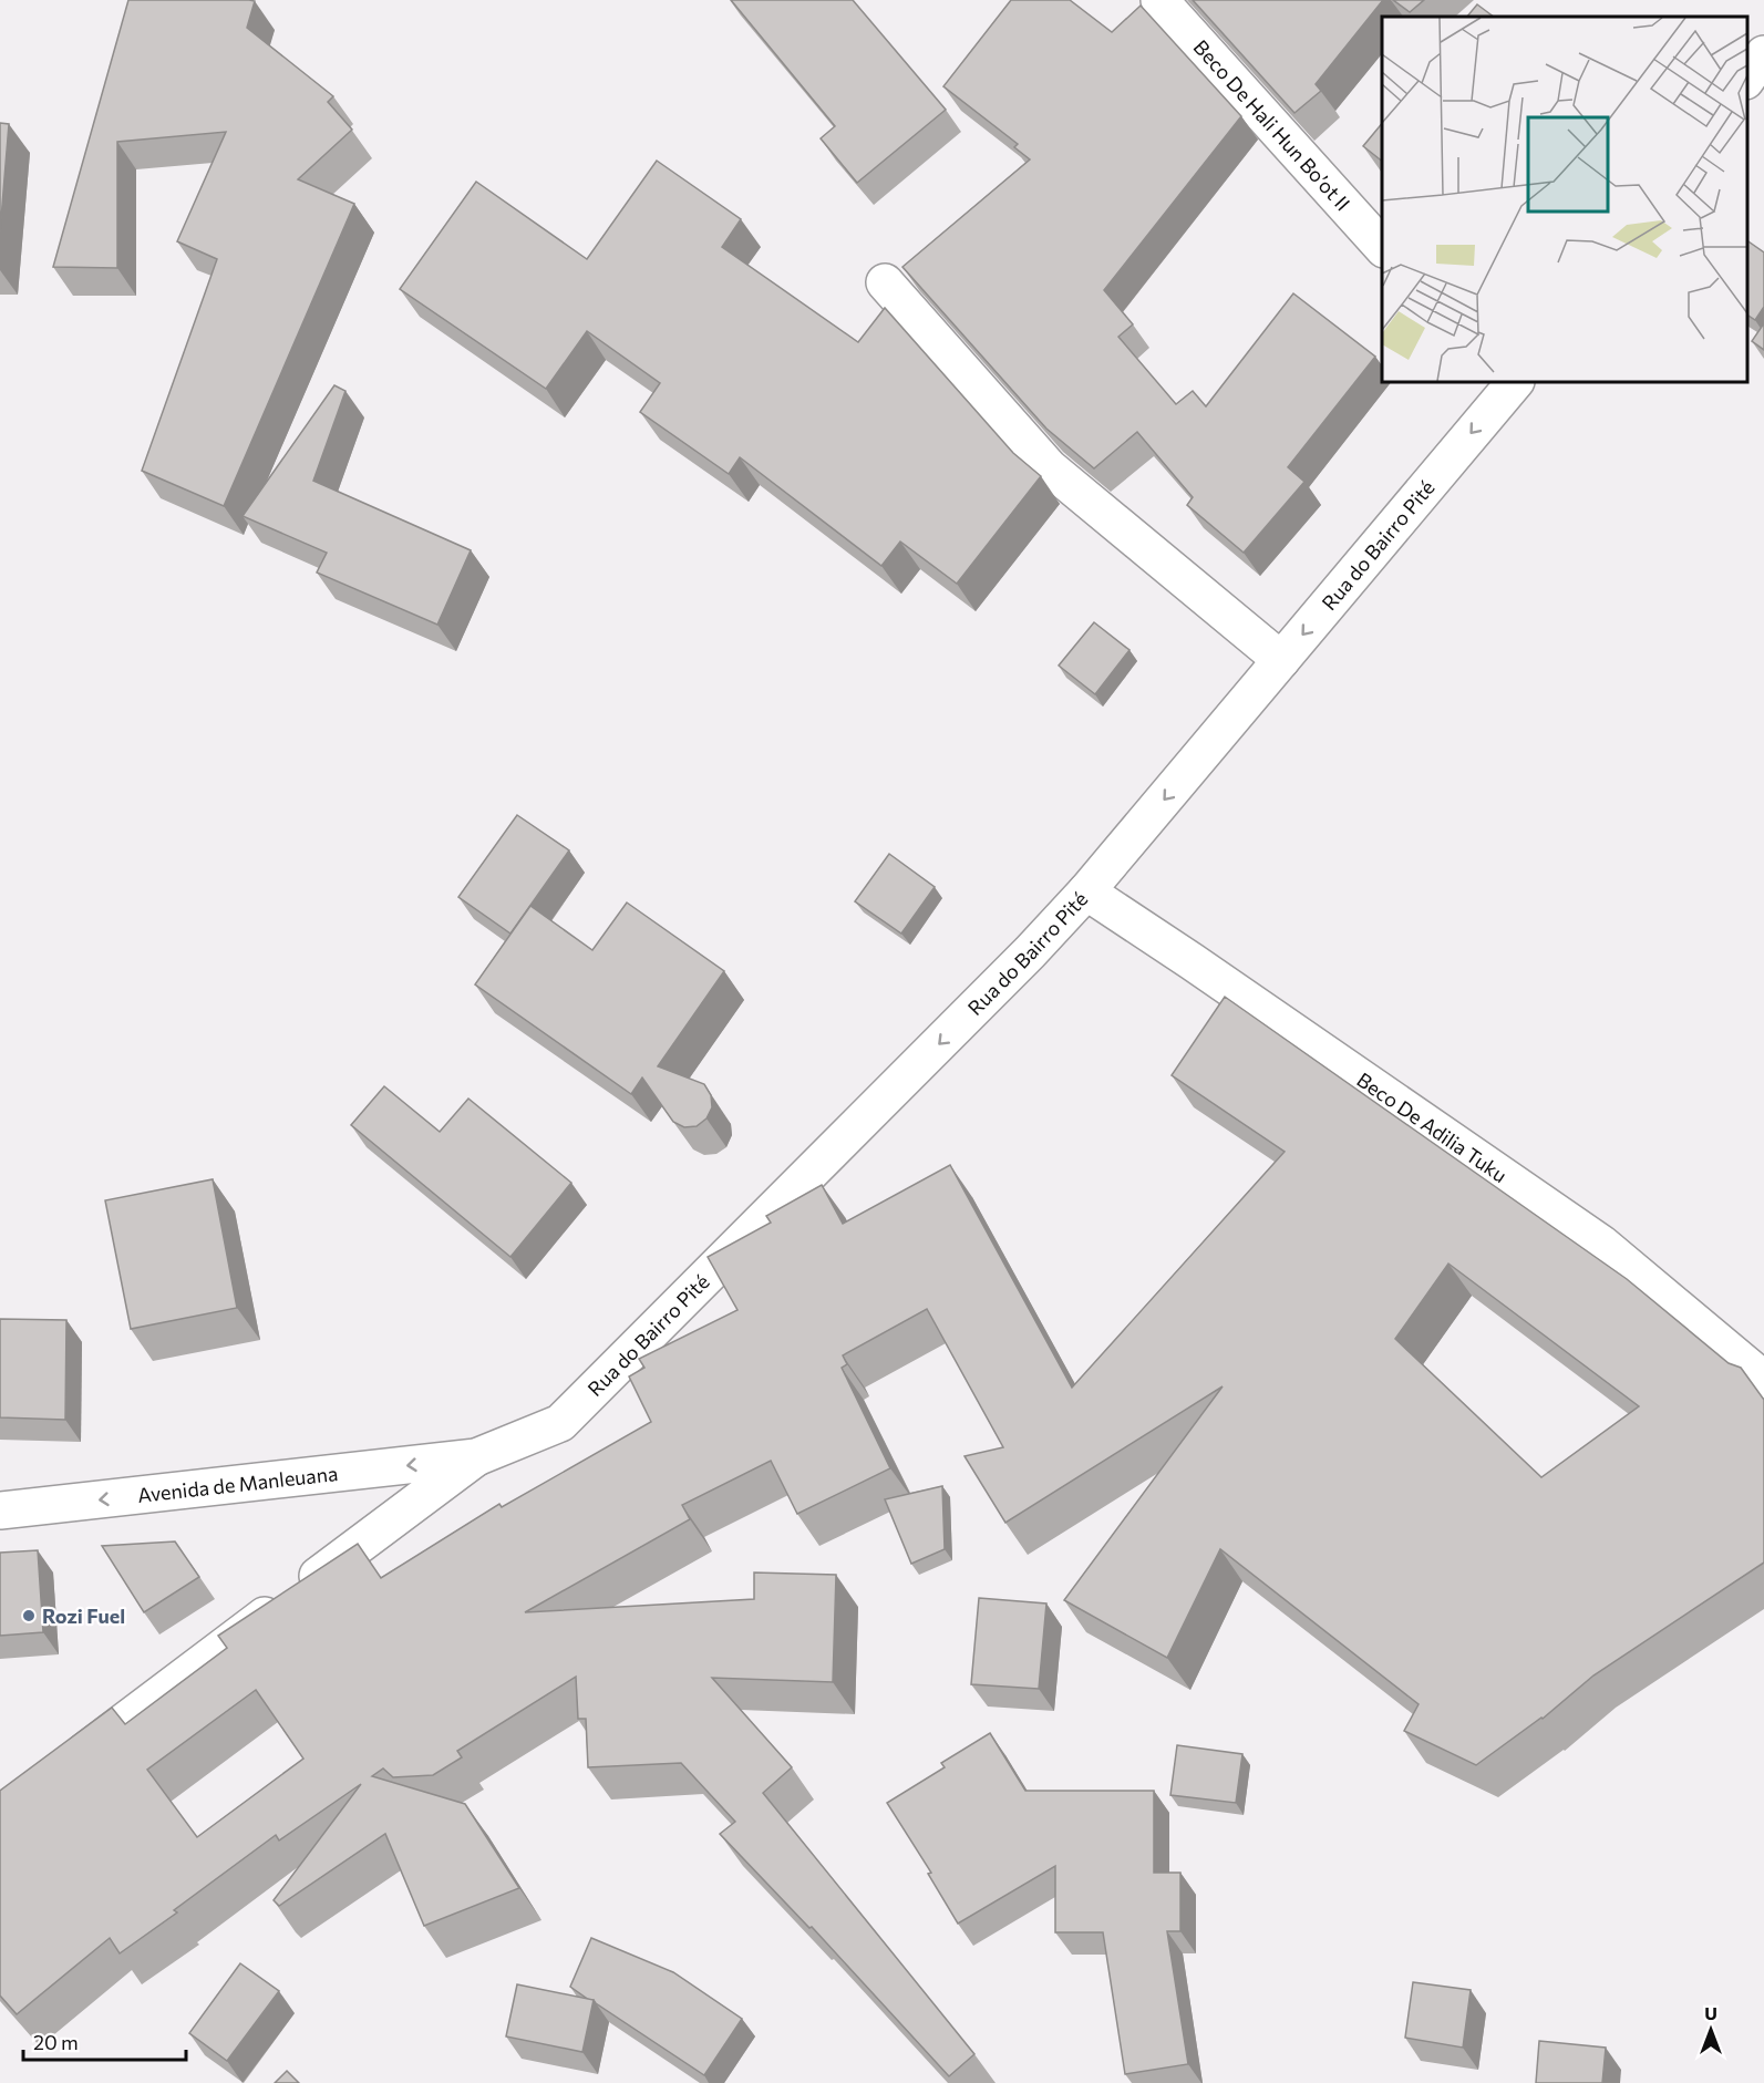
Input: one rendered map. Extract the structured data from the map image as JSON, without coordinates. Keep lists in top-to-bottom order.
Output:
{
  "streets": {
    "street": [
      "Beco De Hali Hun Bo’ot II",
      "Rua do Bairro Pité",
      "Beco De Adilia Tuku",
      "Avenida de Manleuana"
    ]
  },
  "crossings": [
    ["Rua do Bairro Pité", "Beco De Adilia Tuku"],
    ["Rua do Bairro Pité", "Avenida de Manleuana"]
  ],
  "one_way": ["Rua do Bairro Pité", "Avenida de Manleuana"],
  "places": ["Rozi Fuel"],
  "scale_bar": "20 m",
  "north": "top"
}
